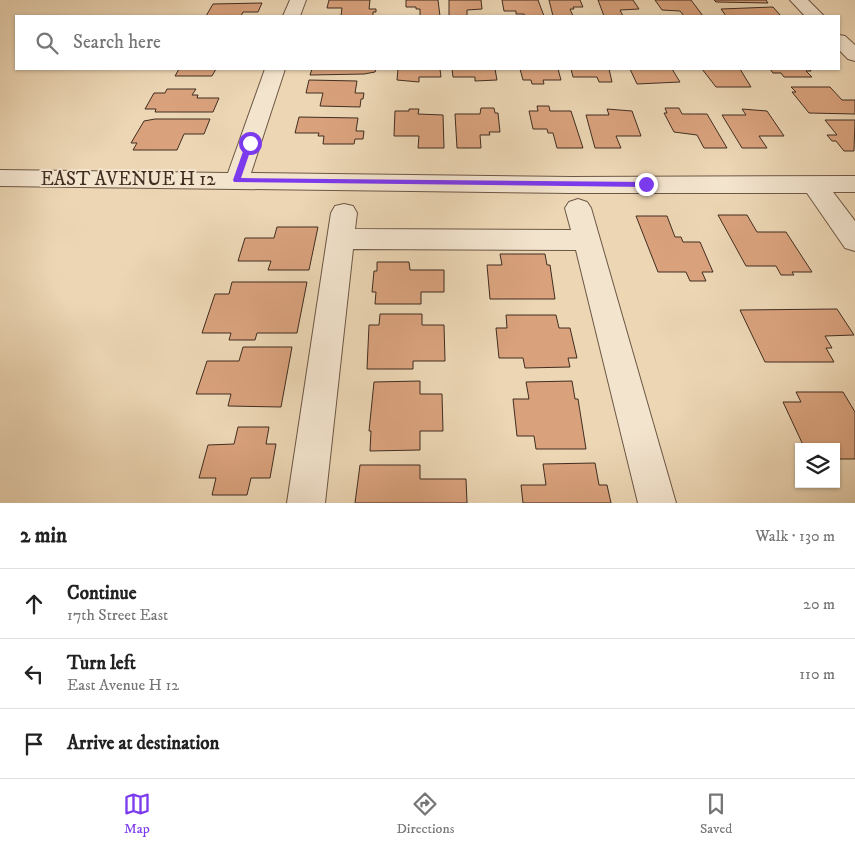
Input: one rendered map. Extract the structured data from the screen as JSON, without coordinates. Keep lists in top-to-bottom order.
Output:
{
  "streets": {
    "street": ["EAST AVENUE H 12"]
  },
  "page": {
    "search": "Search here",
    "heading": ["2 min", "Walk · 130 m"],
    "list": [
      ["Continue", "17th Street East", "20 m"],
      ["Turn left", "East Avenue H 12", "110 m"],
      "Arrive at destination"
    ],
    "nav": ["Map", "Directions", "Saved"]
  }
}
